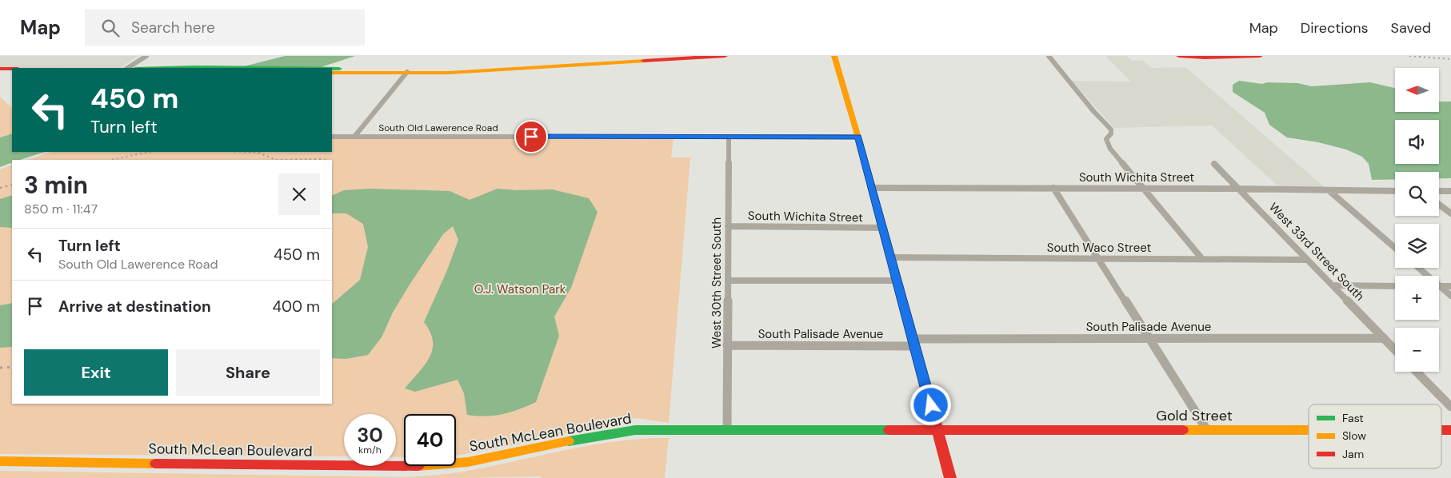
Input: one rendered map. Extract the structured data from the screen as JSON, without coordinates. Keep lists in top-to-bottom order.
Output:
{
  "streets": {
    "main road": ["Gold Street", "South McLean Boulevard"],
    "street": [
      "South Old Lawerence Road",
      "South Wichita Street",
      "South Waco Street",
      "West 33rd Street South",
      "West 30th Street South",
      "South Palisade Avenue"
    ]
  },
  "crossings": [
    ["South Old Lawerence Road", "West 30th Street South"],
    ["South Wichita Street", "West 33rd Street South"],
    ["South Wichita Street", "West 30th Street South"],
    ["South Waco Street", "West 33rd Street South"],
    ["West 33rd Street South", "South Palisade Avenue"],
    ["West 30th Street South", "South Palisade Avenue"],
    ["West 30th Street South", "South McLean Boulevard"],
    ["Gold Street", "South McLean Boulevard"]
  ],
  "parks": ["O.J. Watson Park"],
  "legend": ["Fast", "Slow", "Jam"],
  "north": "left",
  "page": {
    "header": "Map",
    "search": "Search here",
    "nav": ["Map", "Directions", "Saved"],
    "map_buttons": ["+", "−"],
    "turn": ["450 m", "Turn left"],
    "heading": ["3 min", "850 m · 11:47"],
    "list": [
      {
        "name": "Turn left",
        "note": "South Old Lawerence Road",
        "value": "450 m"
      },
      {
        "name": "Arrive at destination",
        "value": "400 m"
      }
    ],
    "buttons": ["Exit", "Share"],
    "speed": "30 km/h",
    "limit": "40"
  }
}
